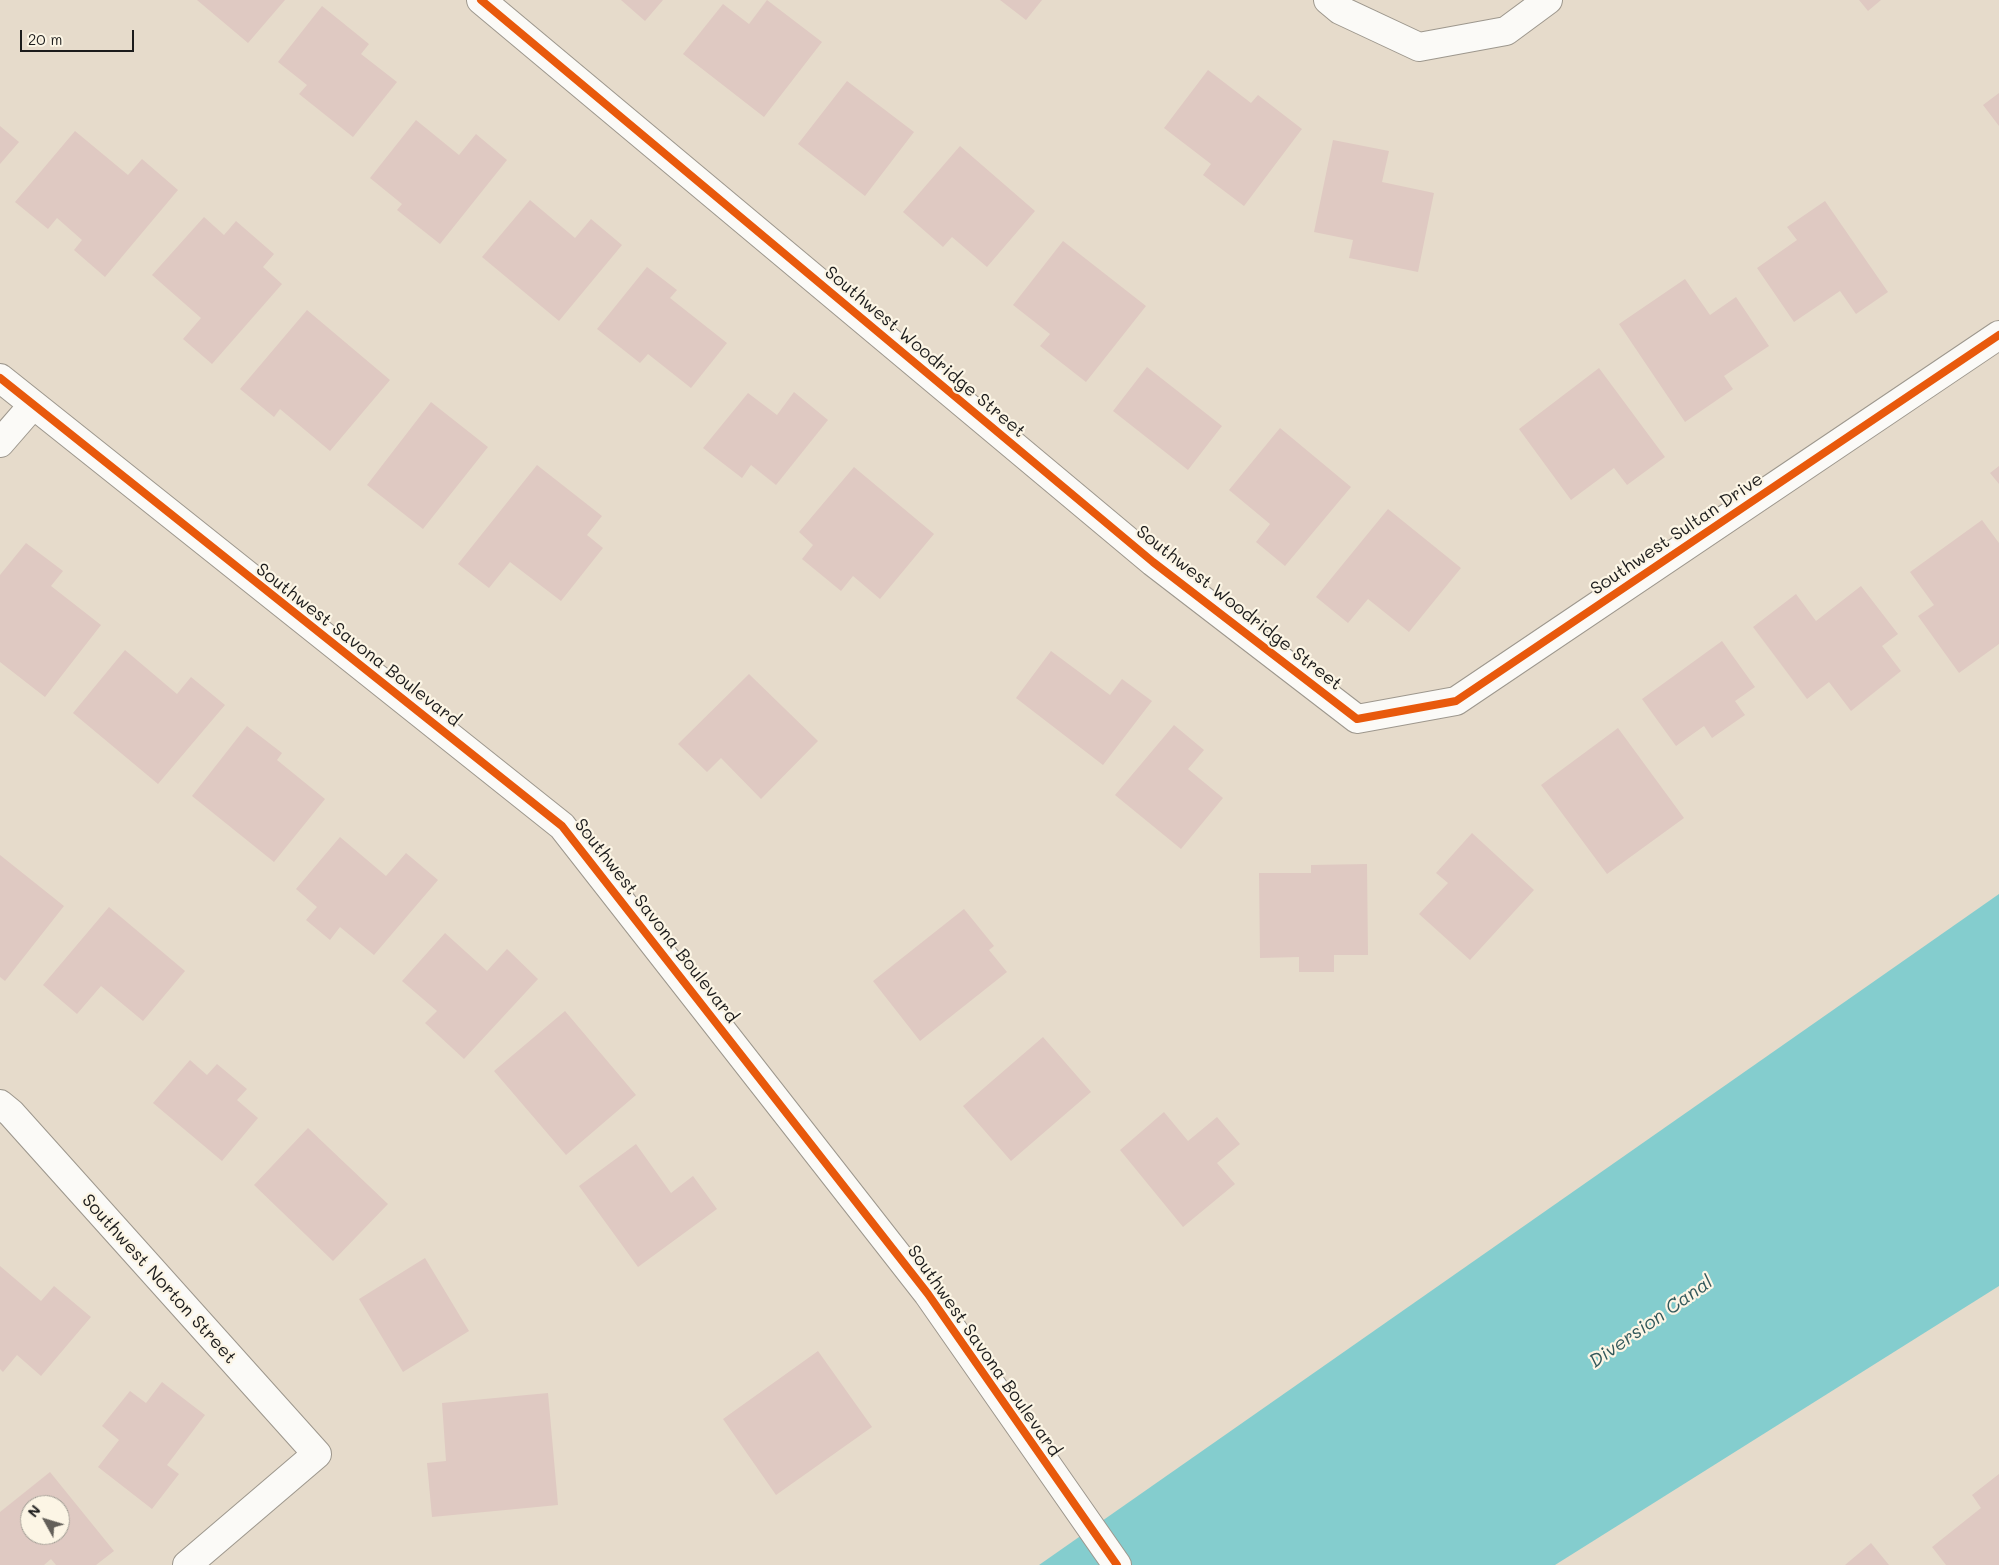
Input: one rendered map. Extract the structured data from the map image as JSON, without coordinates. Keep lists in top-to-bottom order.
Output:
{
  "streets": {
    "street": [
      "Southwest Woodridge Street",
      "Southwest Sultan Drive",
      "Southwest Savona Boulevard",
      "Southwest Norton Street"
    ]
  },
  "crossings": [
    ["Southwest Woodridge Street", "Southwest Sultan Drive"]
  ],
  "water": ["Diversion Canal"],
  "scale_bar": "20 m",
  "north": "top left"
}
